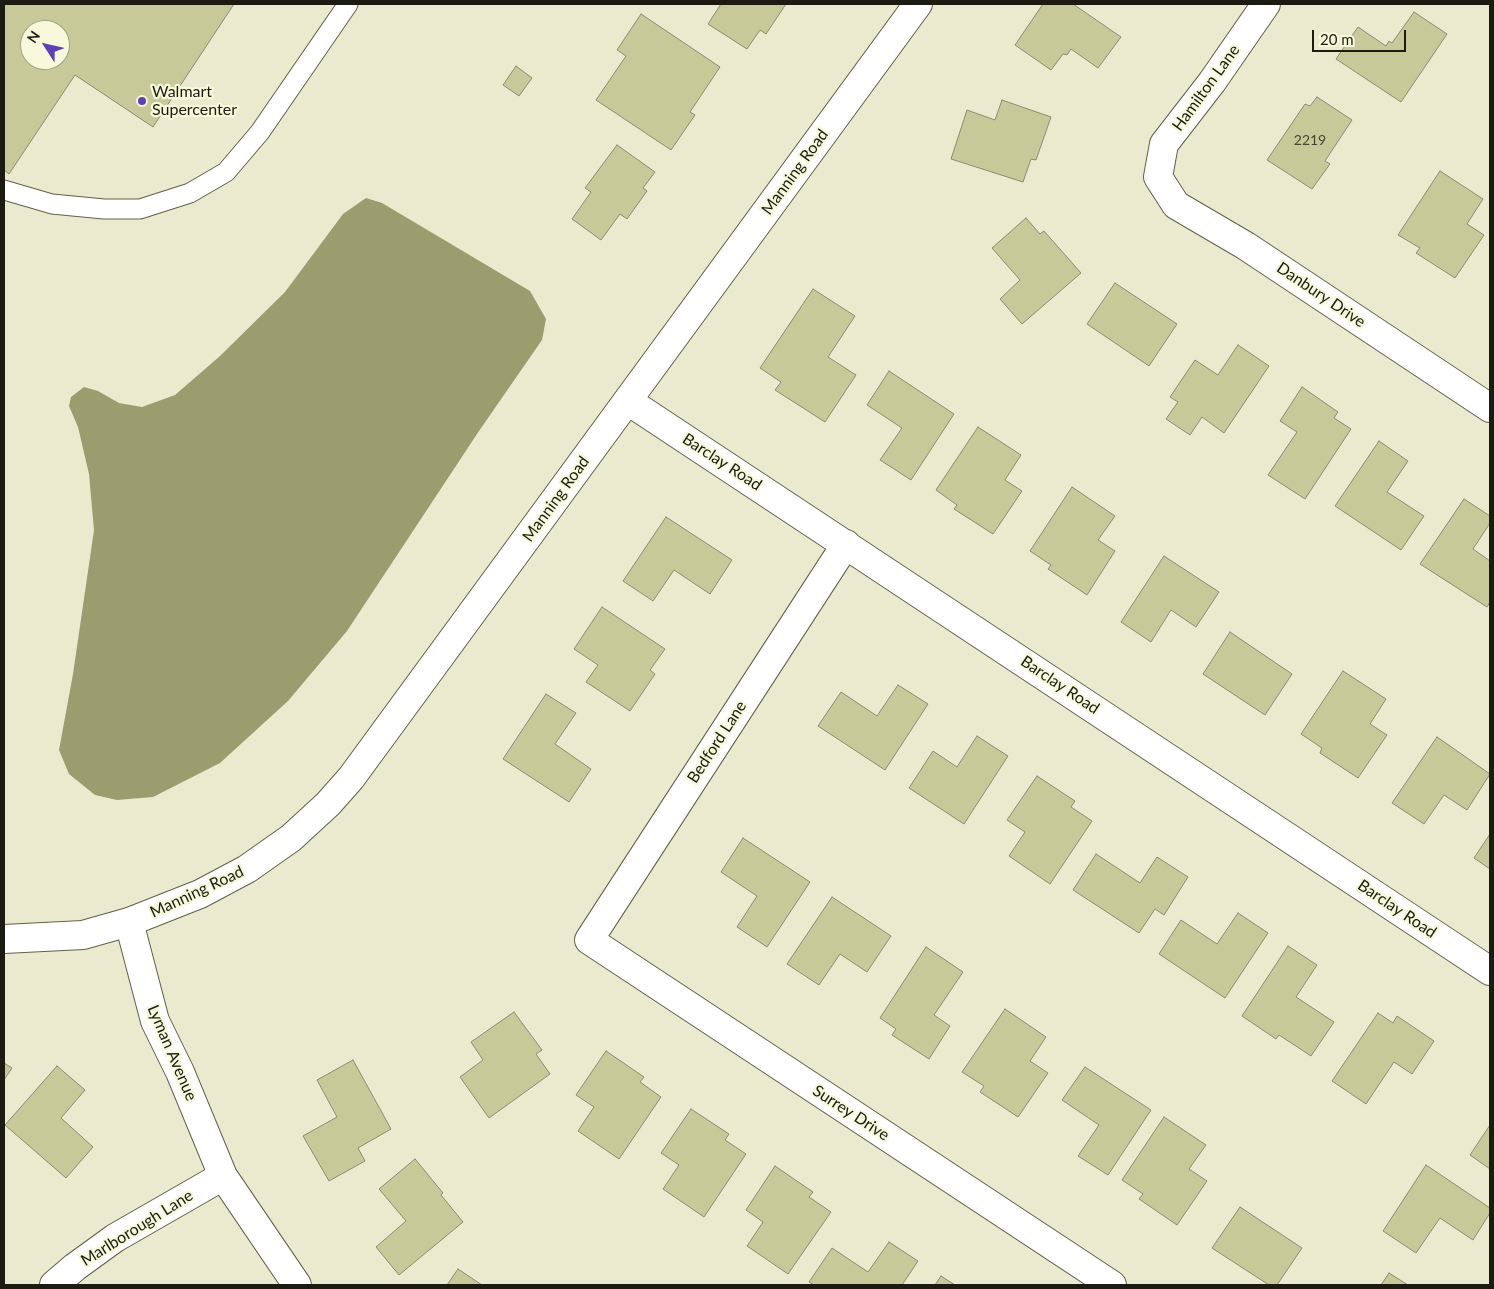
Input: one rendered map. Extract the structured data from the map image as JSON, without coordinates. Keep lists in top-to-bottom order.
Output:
{
  "streets": {
    "street": [
      "Hamilton Lane",
      "Manning Road",
      "Danbury Drive",
      "Barclay Road",
      "Bedford Lane",
      "Lyman Avenue",
      "Surrey Drive",
      "Marlborough Lane"
    ]
  },
  "crossings": [
    ["Hamilton Lane", "Danbury Drive"],
    ["Manning Road", "Barclay Road"],
    ["Manning Road", "Lyman Avenue"],
    ["Barclay Road", "Bedford Lane"],
    ["Bedford Lane", "Surrey Drive"],
    ["Lyman Avenue", "Marlborough Lane"]
  ],
  "places": ["Walmart Supercenter"],
  "house_numbers": ["2219"],
  "scale_bar": "20 m",
  "north": "top left"
}
